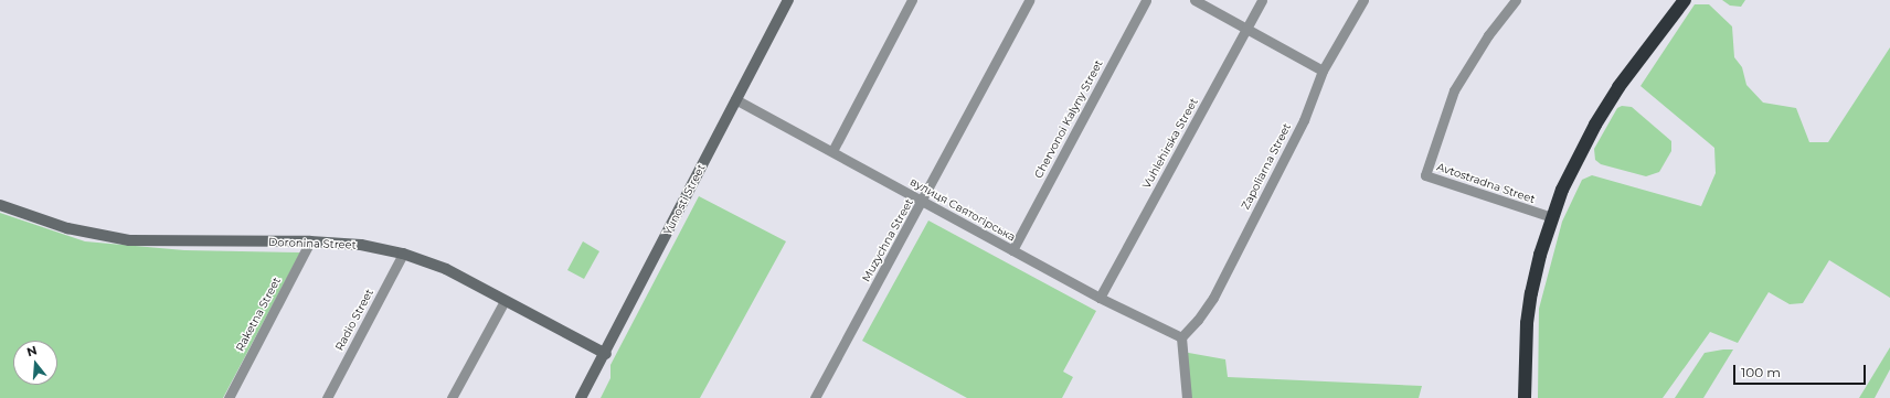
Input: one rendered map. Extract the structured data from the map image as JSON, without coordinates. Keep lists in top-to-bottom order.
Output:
{
  "streets": {
    "street": [
      "Chervonoi Kalyny Street",
      "Vuhlehirska Street",
      "Zapoliarna Street",
      "Avtostradna Street",
      "Yunosti Street",
      "вулиця Святогірська",
      "Muzychna Street",
      "Doronina Street",
      "Raketna Street",
      "Radio Street"
    ]
  },
  "crossings": [
    ["Chervonoi Kalyny Street", "вулиця Святогірська"],
    ["Vuhlehirska Street", "вулиця Святогірська"],
    ["Zapoliarna Street", "вулиця Святогірська"],
    ["Yunosti Street", "вулиця Святогірська"],
    ["Yunosti Street", "Doronina Street"],
    ["вулиця Святогірська", "Muzychna Street"],
    ["Doronina Street", "Raketna Street"],
    ["Doronina Street", "Radio Street"]
  ],
  "scale_bar": "100 m",
  "north": "top"
}
